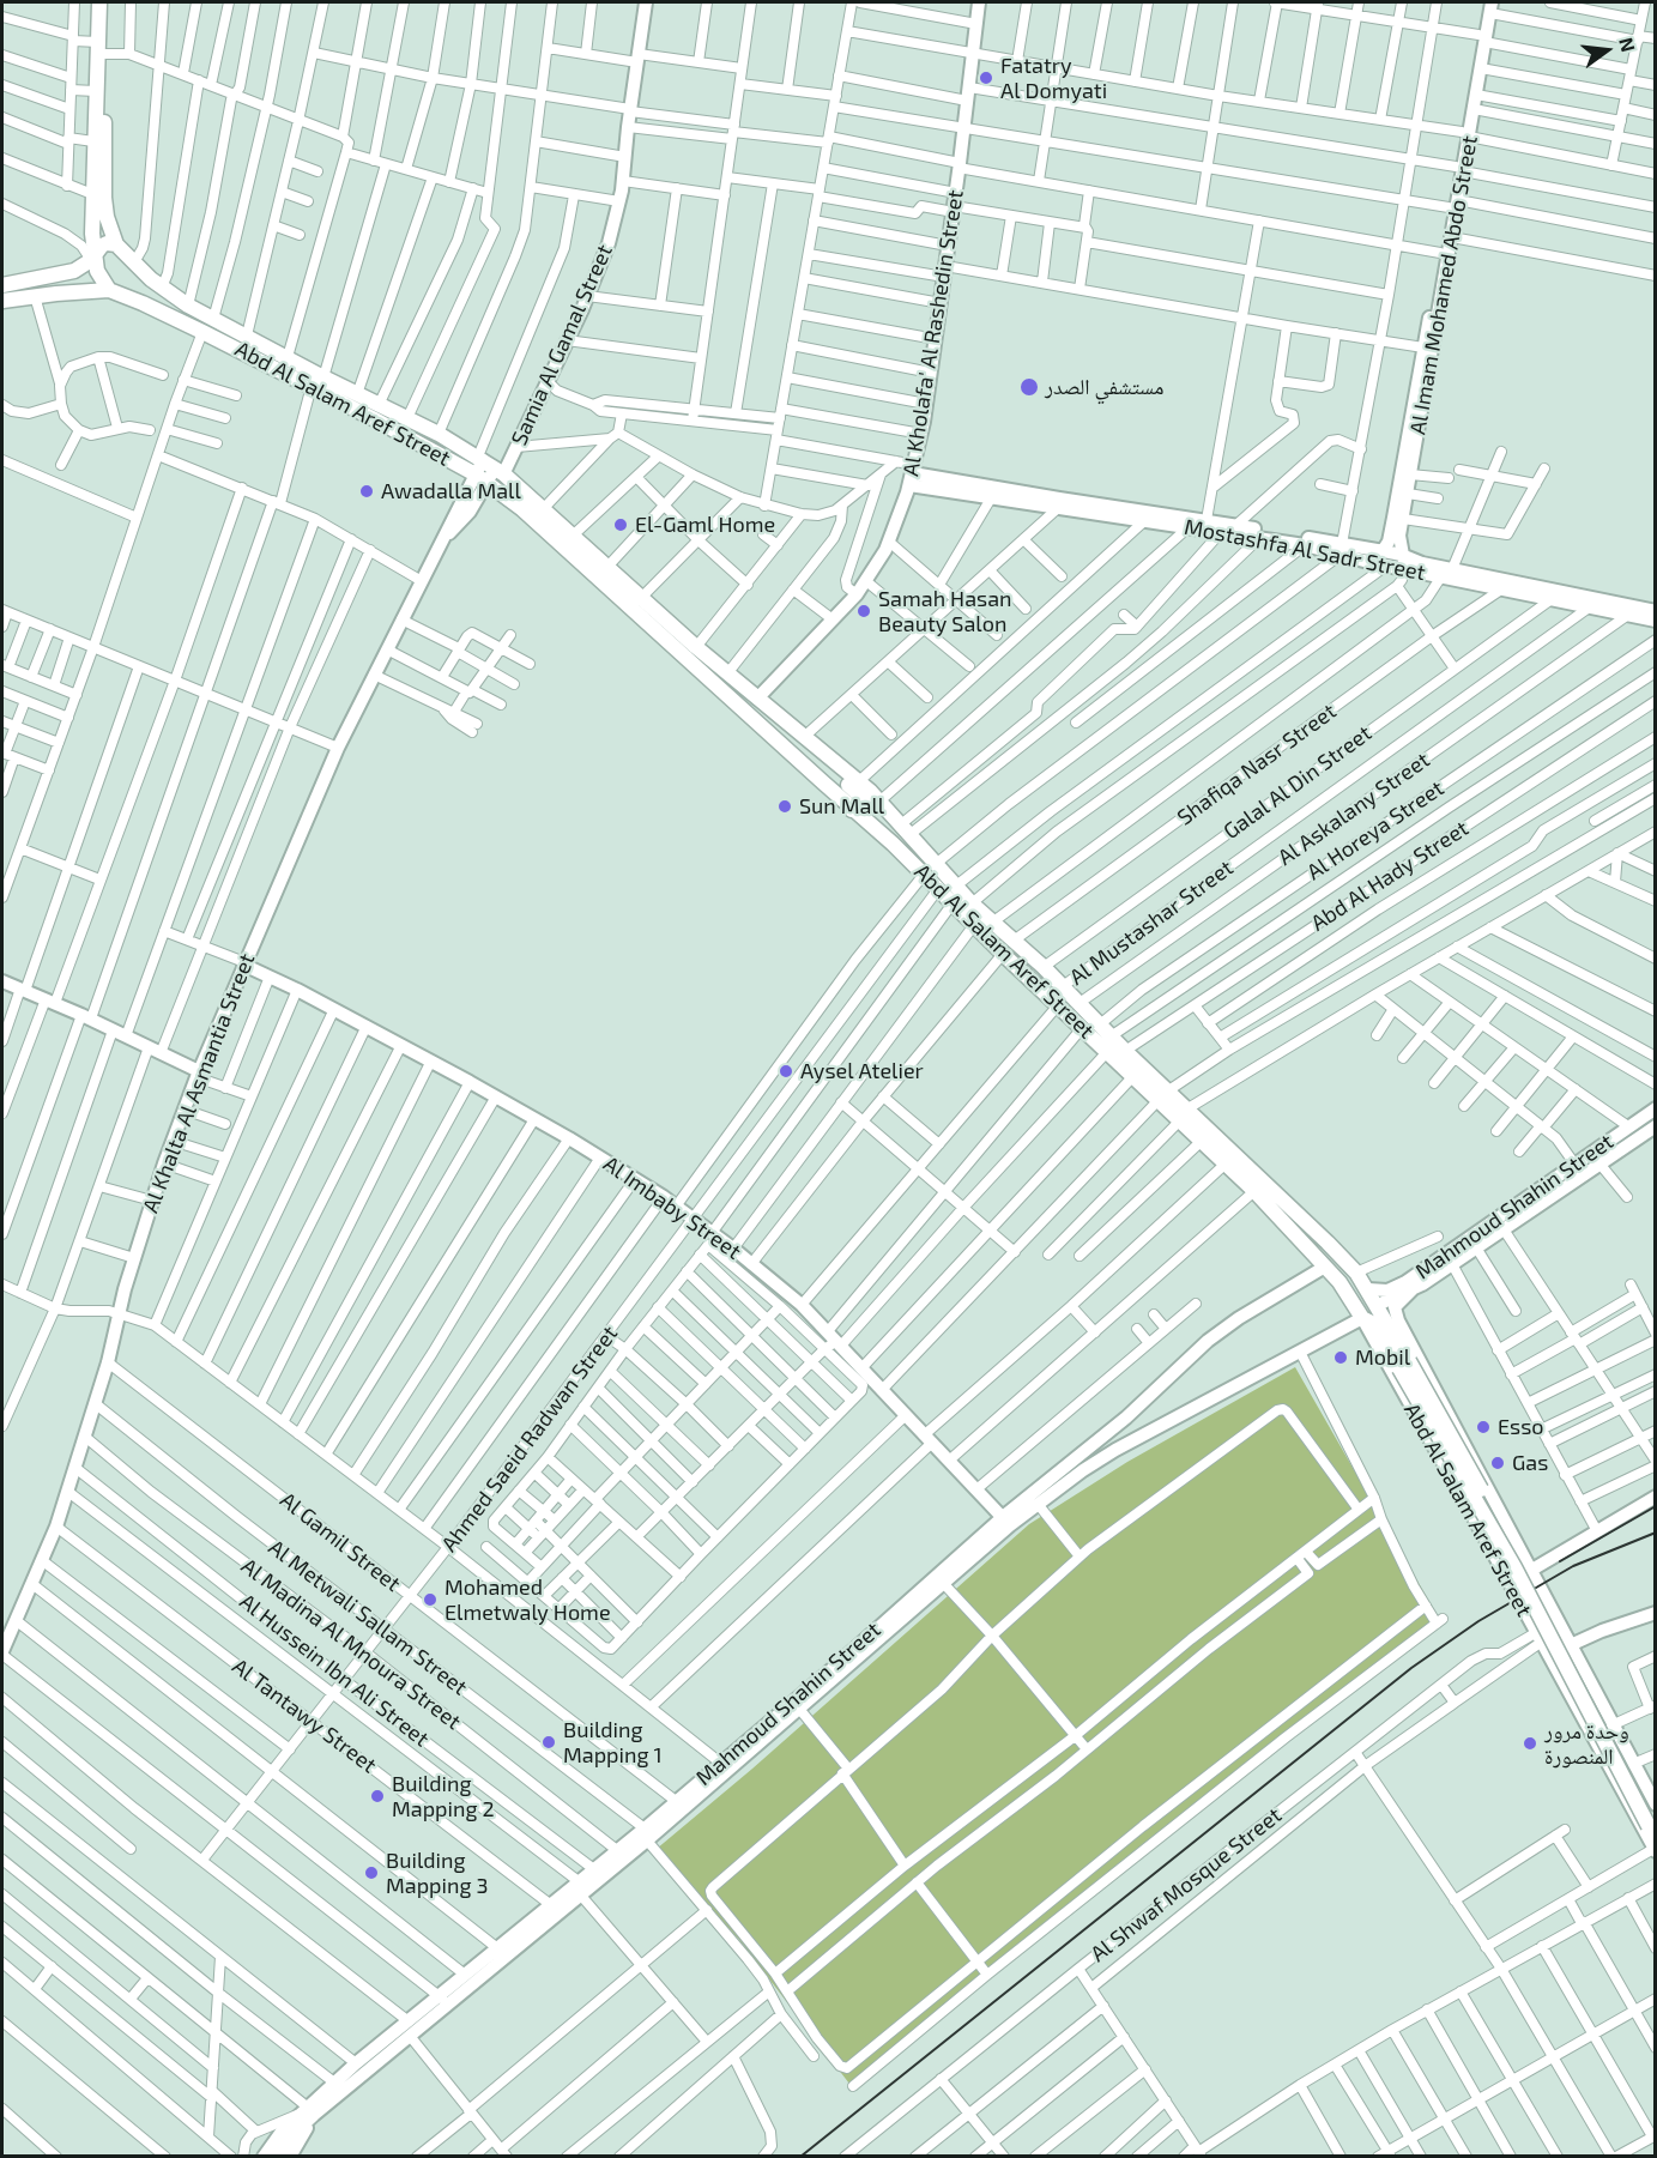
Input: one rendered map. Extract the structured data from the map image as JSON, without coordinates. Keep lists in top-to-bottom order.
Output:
{
  "streets": {
    "main road": [
      "Al Imam Mohamed Abdo Street",
      "Al Kholafa' Al Rashedin Street",
      "Samia Al Gamal Street",
      "Abd Al Salam Aref Street",
      "Mostashfa Al Sadr Street",
      "Al Khalta Al Asmantia Street",
      "Mahmoud Shahin Street",
      "Al Imbaby Street"
    ],
    "street": [
      "Shafiqa Nasr Street",
      "Galal Al Din Street",
      "Al Askalany Street",
      "Al Horeya Street",
      "Abd Al Hady Street",
      "Al Mustashar Street",
      "Ahmed Saeid Radwan Street",
      "Al Gamil Street",
      "Al Metwali Sallam Street",
      "Al Madina Al Mnoura Street",
      "Al Hussein Ibn Ali Street",
      "Al Tantawy Street",
      "Al Shwaf Mosque Street"
    ]
  },
  "crossings": [
    ["Al Imam Mohamed Abdo Street", "Mostashfa Al Sadr Street"],
    ["Al Kholafa' Al Rashedin Street", "Abd Al Salam Aref Street"],
    ["Al Kholafa' Al Rashedin Street", "Mostashfa Al Sadr Street"],
    ["Samia Al Gamal Street", "Abd Al Salam Aref Street"],
    ["Samia Al Gamal Street", "Al Khalta Al Asmantia Street"],
    ["Abd Al Salam Aref Street", "Shafiqa Nasr Street"],
    ["Abd Al Salam Aref Street", "Galal Al Din Street"],
    ["Abd Al Salam Aref Street", "Al Askalany Street"],
    ["Abd Al Salam Aref Street", "Al Horeya Street"],
    ["Abd Al Salam Aref Street", "Abd Al Hady Street"],
    ["Abd Al Salam Aref Street", "Al Mustashar Street"],
    ["Abd Al Salam Aref Street", "Al Khalta Al Asmantia Street"],
    ["Abd Al Salam Aref Street", "Mahmoud Shahin Street"],
    ["Abd Al Salam Aref Street", "Ahmed Saeid Radwan Street"],
    ["Abd Al Salam Aref Street", "Al Shwaf Mosque Street"],
    ["Mostashfa Al Sadr Street", "Shafiqa Nasr Street"],
    ["Mostashfa Al Sadr Street", "Galal Al Din Street"],
    ["Mostashfa Al Sadr Street", "Al Askalany Street"],
    ["Mostashfa Al Sadr Street", "Al Mustashar Street"],
    ["Al Khalta Al Asmantia Street", "Al Imbaby Street"],
    ["Al Khalta Al Asmantia Street", "Al Gamil Street"],
    ["Al Khalta Al Asmantia Street", "Al Metwali Sallam Street"],
    ["Al Khalta Al Asmantia Street", "Al Madina Al Mnoura Street"],
    ["Al Khalta Al Asmantia Street", "Al Hussein Ibn Ali Street"],
    ["Al Khalta Al Asmantia Street", "Al Tantawy Street"],
    ["Mahmoud Shahin Street", "Al Imbaby Street"],
    ["Mahmoud Shahin Street", "Al Gamil Street"],
    ["Mahmoud Shahin Street", "Al Metwali Sallam Street"],
    ["Mahmoud Shahin Street", "Al Madina Al Mnoura Street"],
    ["Mahmoud Shahin Street", "Al Hussein Ibn Ali Street"],
    ["Mahmoud Shahin Street", "Al Tantawy Street"],
    ["Al Imbaby Street", "Ahmed Saeid Radwan Street"],
    ["Ahmed Saeid Radwan Street", "Al Gamil Street"],
    ["Ahmed Saeid Radwan Street", "Al Metwali Sallam Street"],
    ["Ahmed Saeid Radwan Street", "Al Madina Al Mnoura Street"],
    ["Ahmed Saeid Radwan Street", "Al Hussein Ibn Ali Street"],
    ["Ahmed Saeid Radwan Street", "Al Tantawy Street"]
  ],
  "places": [
    "Fatatry Al Domyati",
    "مستشفي الصدر",
    "Awadalla Mall",
    "El-Gaml Home",
    "Samah Hasan Beauty Salon",
    "Sun Mall",
    "Aysel Atelier",
    "Mobil",
    "Esso",
    "Gas",
    "Mohamed Elmetwaly Home",
    "Building Mapping 1",
    "وحدة مرور المنصورة",
    "Building Mapping 2",
    "Building Mapping 3"
  ],
  "north": "right"
}
